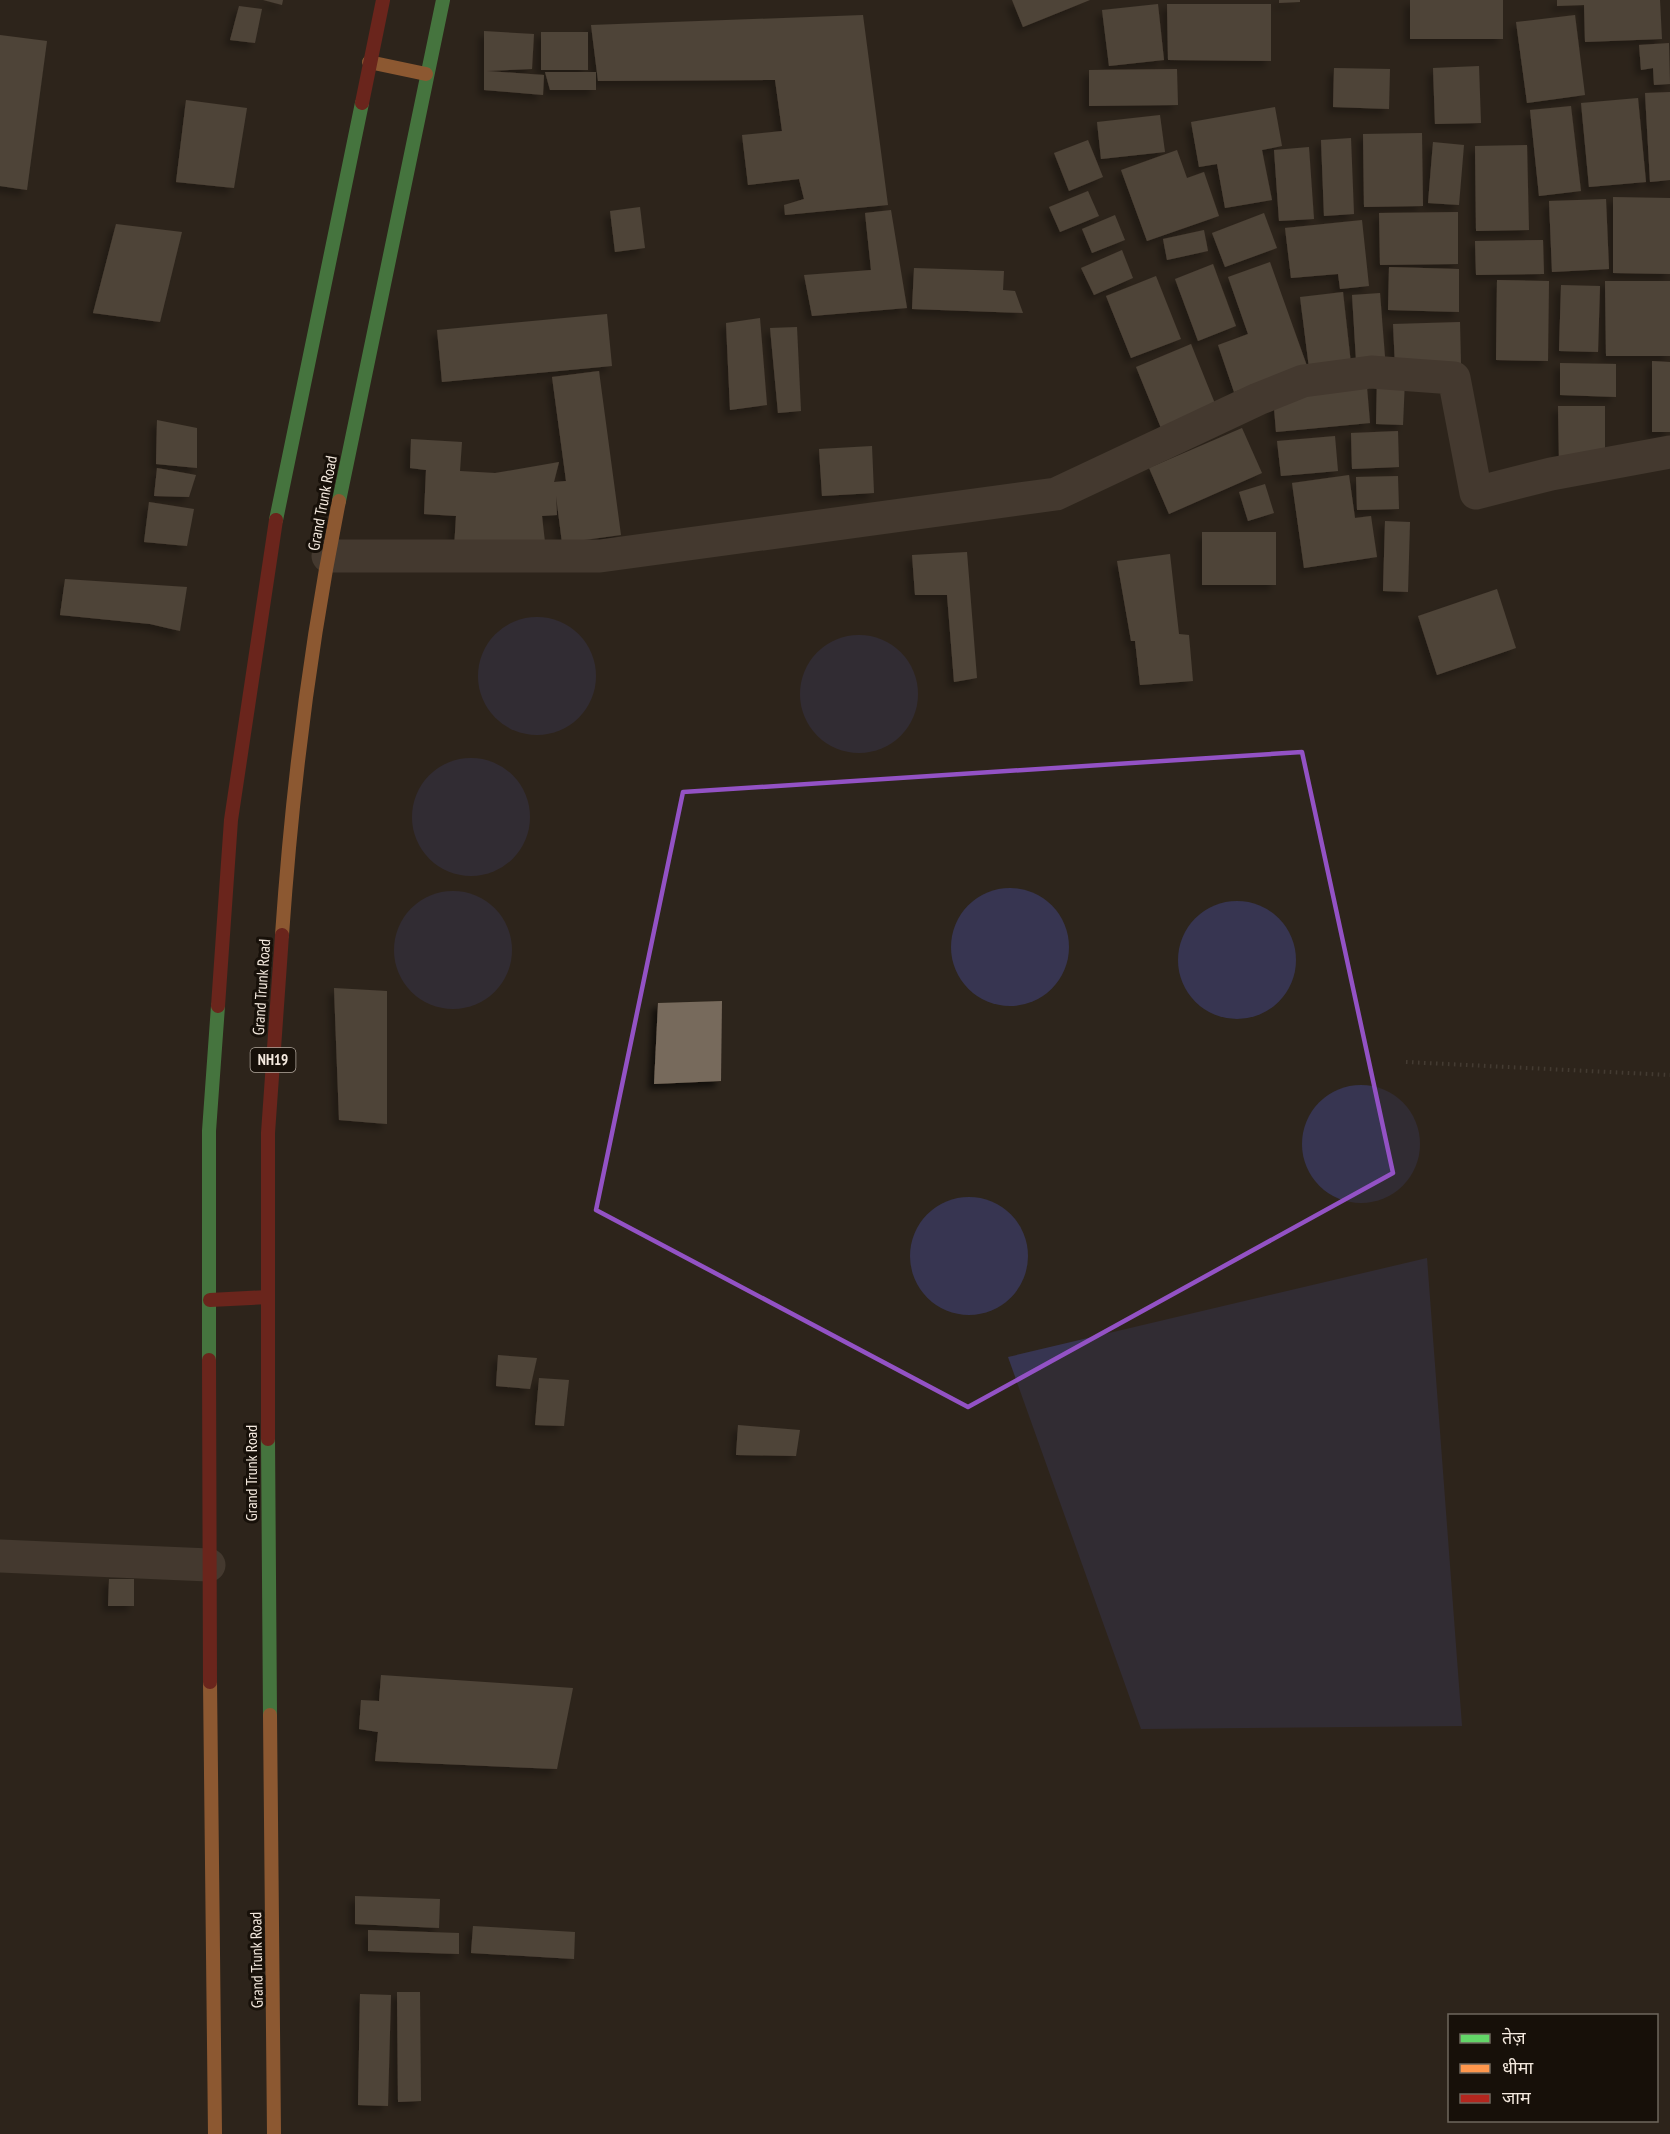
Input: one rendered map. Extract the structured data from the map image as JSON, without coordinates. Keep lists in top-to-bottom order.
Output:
{
  "streets": {
    "highway": ["Grand Trunk Road", "NH19"]
  },
  "legend": ["तेज़", "धीमा", "जाम"]
}
